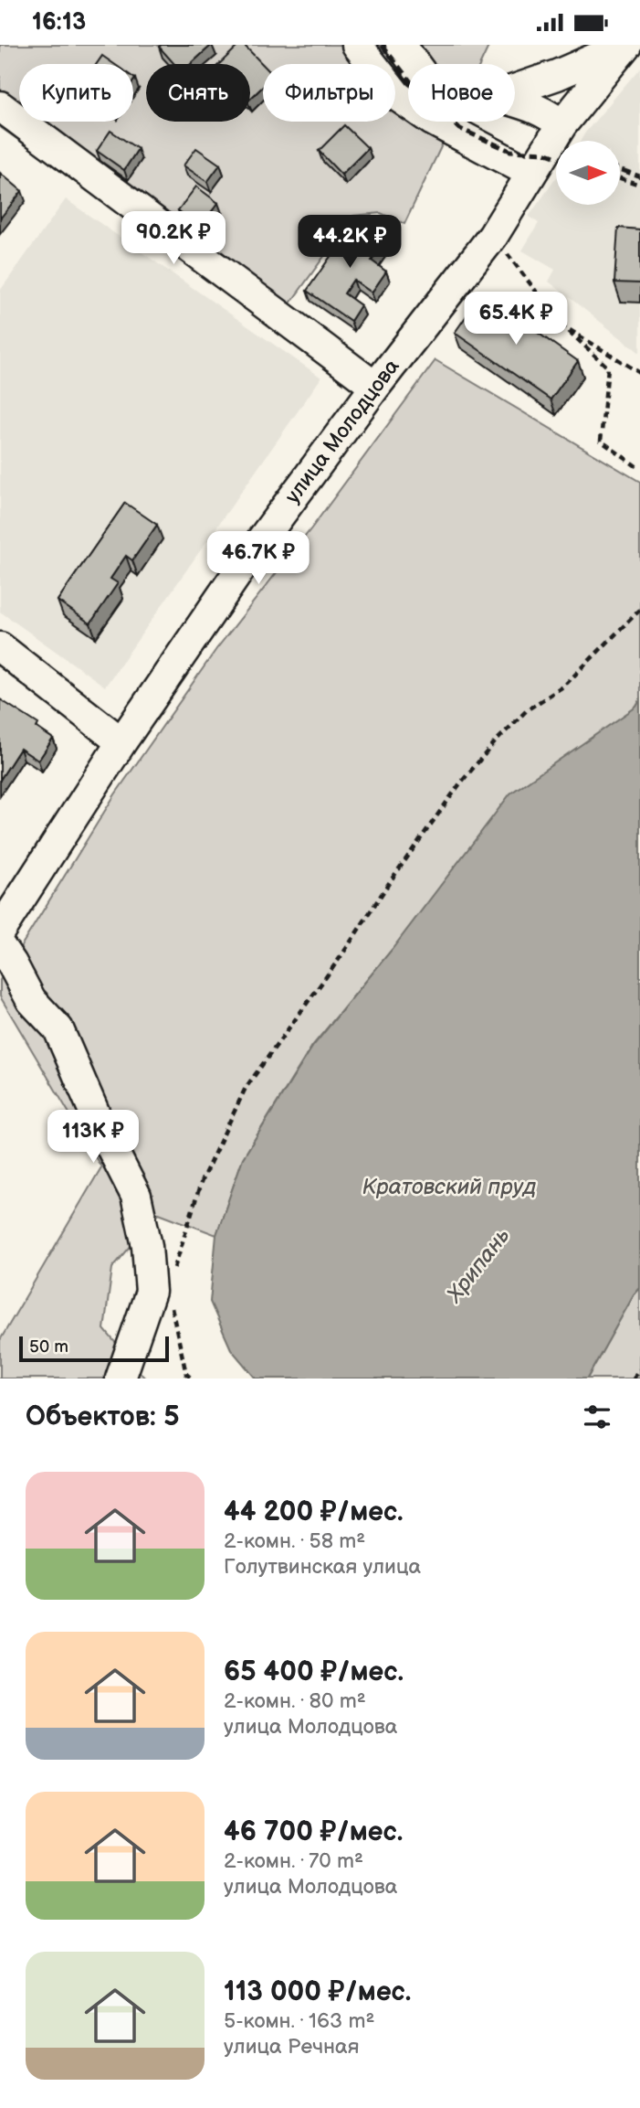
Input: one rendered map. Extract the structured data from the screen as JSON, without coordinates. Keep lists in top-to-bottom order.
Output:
{
  "streets": {
    "street": ["улица Молодцова"]
  },
  "water": ["Кратовский пруд", "Хрипань"],
  "scale_bar": "50 m",
  "north": "right",
  "page": {
    "status": "16:13",
    "chip": [
      "Купить",
      "Снять",
      "Фильтры",
      "Новое"
    ],
    "price": [
      "90.2K ₽",
      "44.2K ₽",
      "65.4K ₽",
      "46.7K ₽",
      "113K ₽"
    ],
    "scale": "50 m",
    "heading": "Объектов: 5",
    "list": [
      {
        "name": "44 200 ₽/мес.",
        "note": "2-комн. · 58 m² · Голутвинская улица"
      },
      {
        "name": "65 400 ₽/мес.",
        "note": "2-комн. · 80 m² · улица Молодцова"
      },
      {
        "name": "46 700 ₽/мес.",
        "note": "2-комн. · 70 m² · улица Молодцова"
      },
      {
        "name": "113 000 ₽/мес.",
        "note": "5-комн. · 163 m² · улица Речная"
      }
    ]
  }
}
